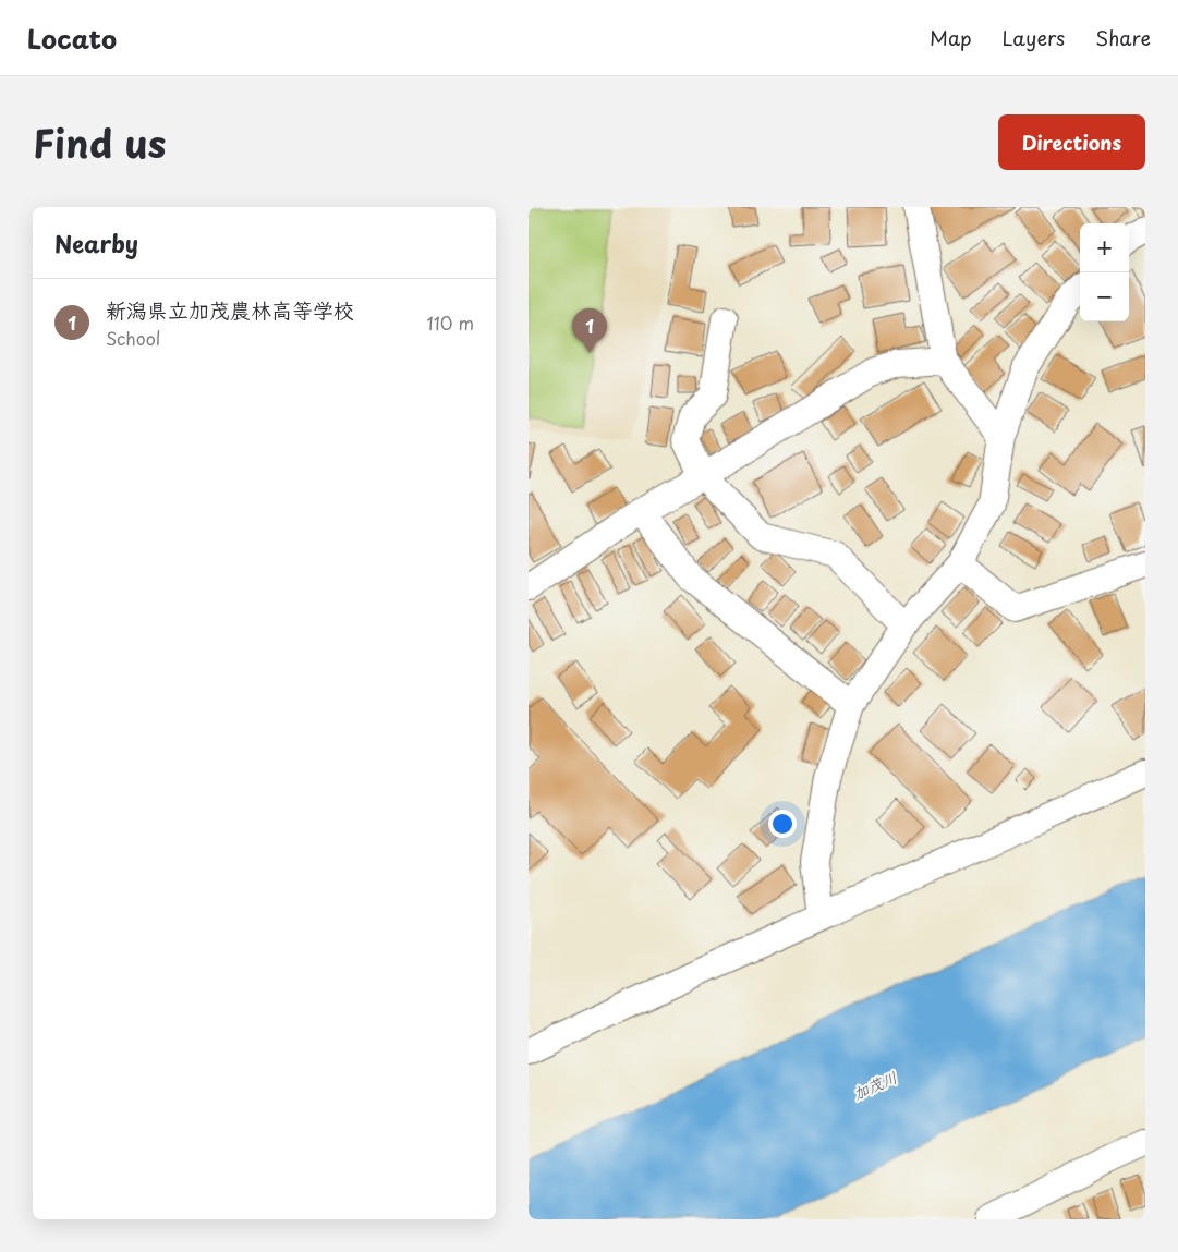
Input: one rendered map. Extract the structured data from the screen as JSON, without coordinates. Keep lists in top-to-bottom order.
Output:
{
  "water": ["加茂川"],
  "page": {
    "header": "Locato",
    "nav": ["Map", "Layers", "Share"],
    "title": "Find us",
    "buttons": "Directions",
    "heading": "Nearby",
    "map_buttons": ["+", "−"],
    "list": [
      {
        "mark": "1",
        "name": "新潟県立加茂農林高等学校",
        "note": "School",
        "value": "110 m"
      }
    ],
    "pins": "1"
  }
}
